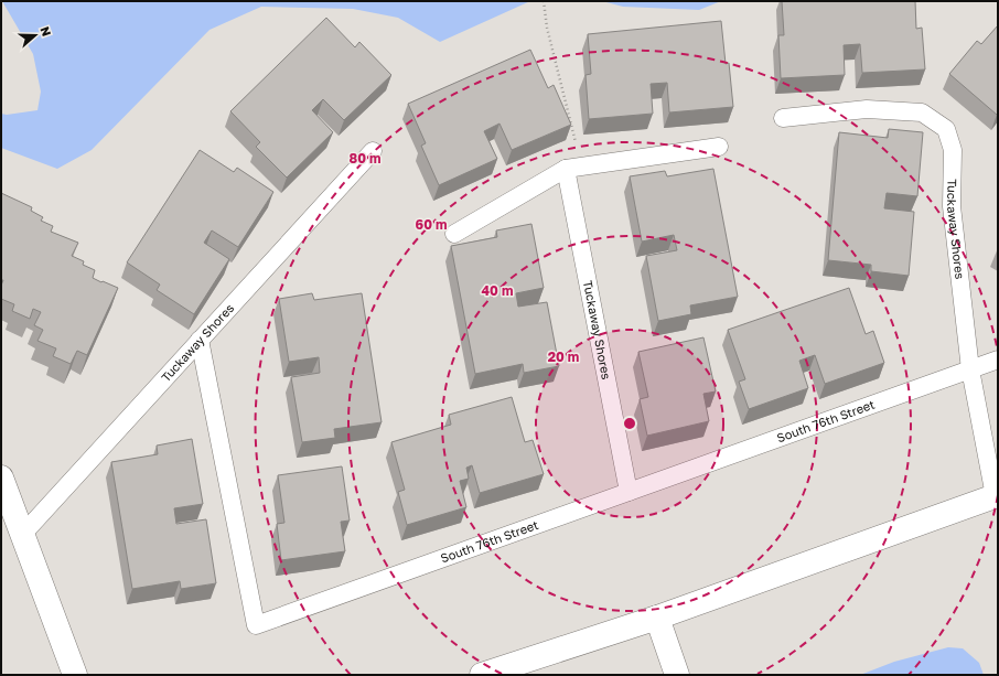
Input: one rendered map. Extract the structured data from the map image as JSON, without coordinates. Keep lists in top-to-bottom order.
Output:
{
  "streets": {
    "lane": ["Tuckaway Shores", "South 76th Street"]
  },
  "crossings": [
    ["Tuckaway Shores", "South 76th Street"]
  ],
  "north": "right",
  "rings": [
    "80 m",
    "60 m",
    "40 m",
    "20 m"
  ]
}
